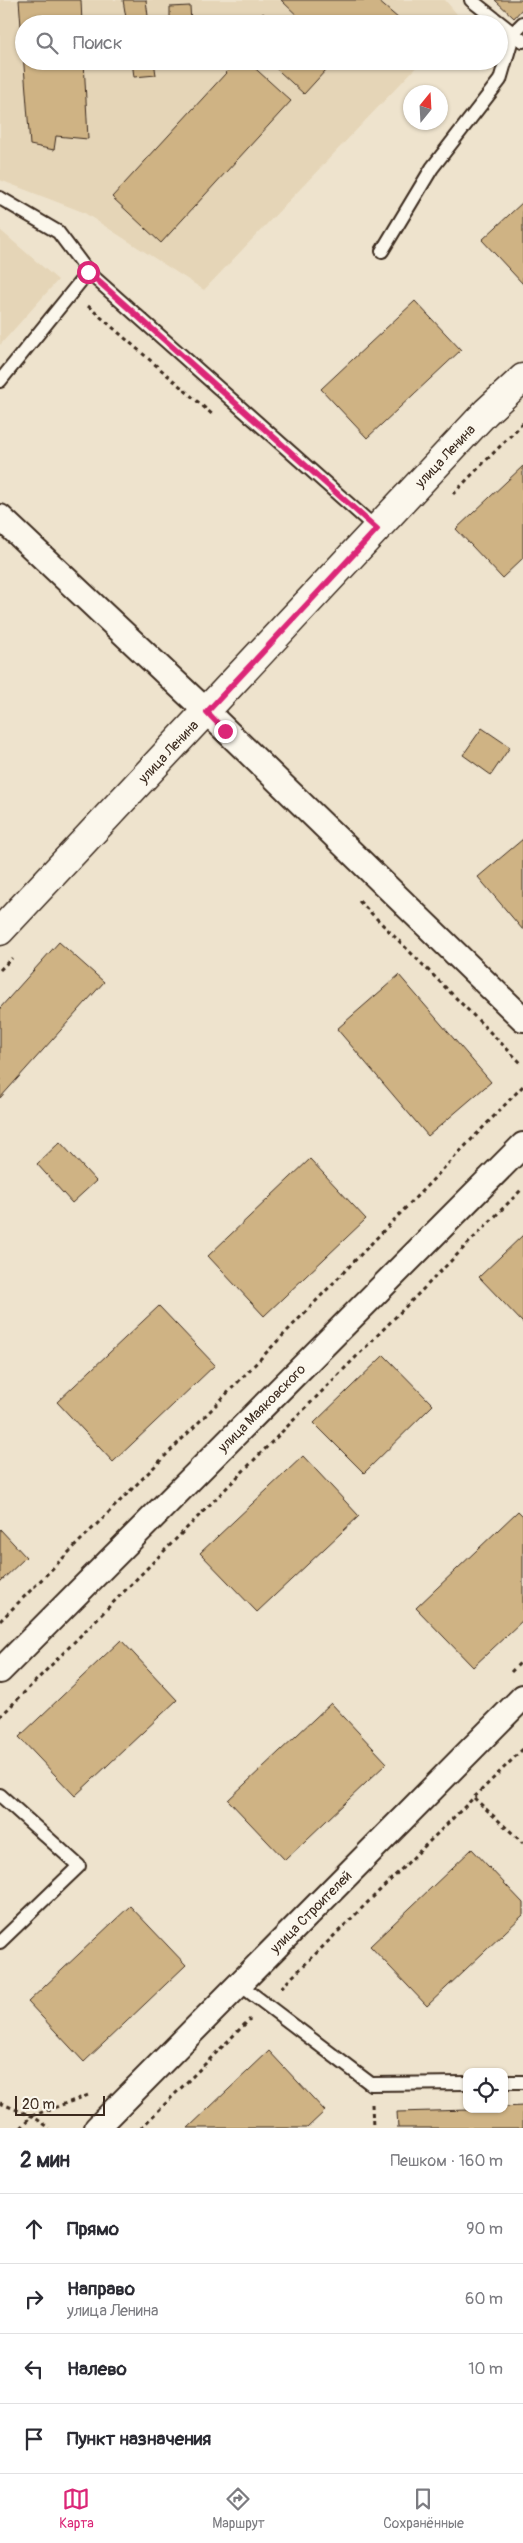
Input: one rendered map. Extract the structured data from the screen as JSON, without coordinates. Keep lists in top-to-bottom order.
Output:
{
  "streets": {
    "main road": ["улица Ленина"],
    "street": ["улица Маяковского", "улица Строителей"]
  },
  "scale_bar": "20 m",
  "north": "top",
  "page": {
    "search": "Поиск",
    "scale": "20 m",
    "heading": ["2 мин", "Пешком · 160 m"],
    "list": [
      ["Прямо", "90 m"],
      ["Направо", "улица Ленина", "60 m"],
      ["Налево", "10 m"],
      "Пункт назначения"
    ],
    "nav": ["Карта", "Маршрут", "Сохранённые"]
  }
}
